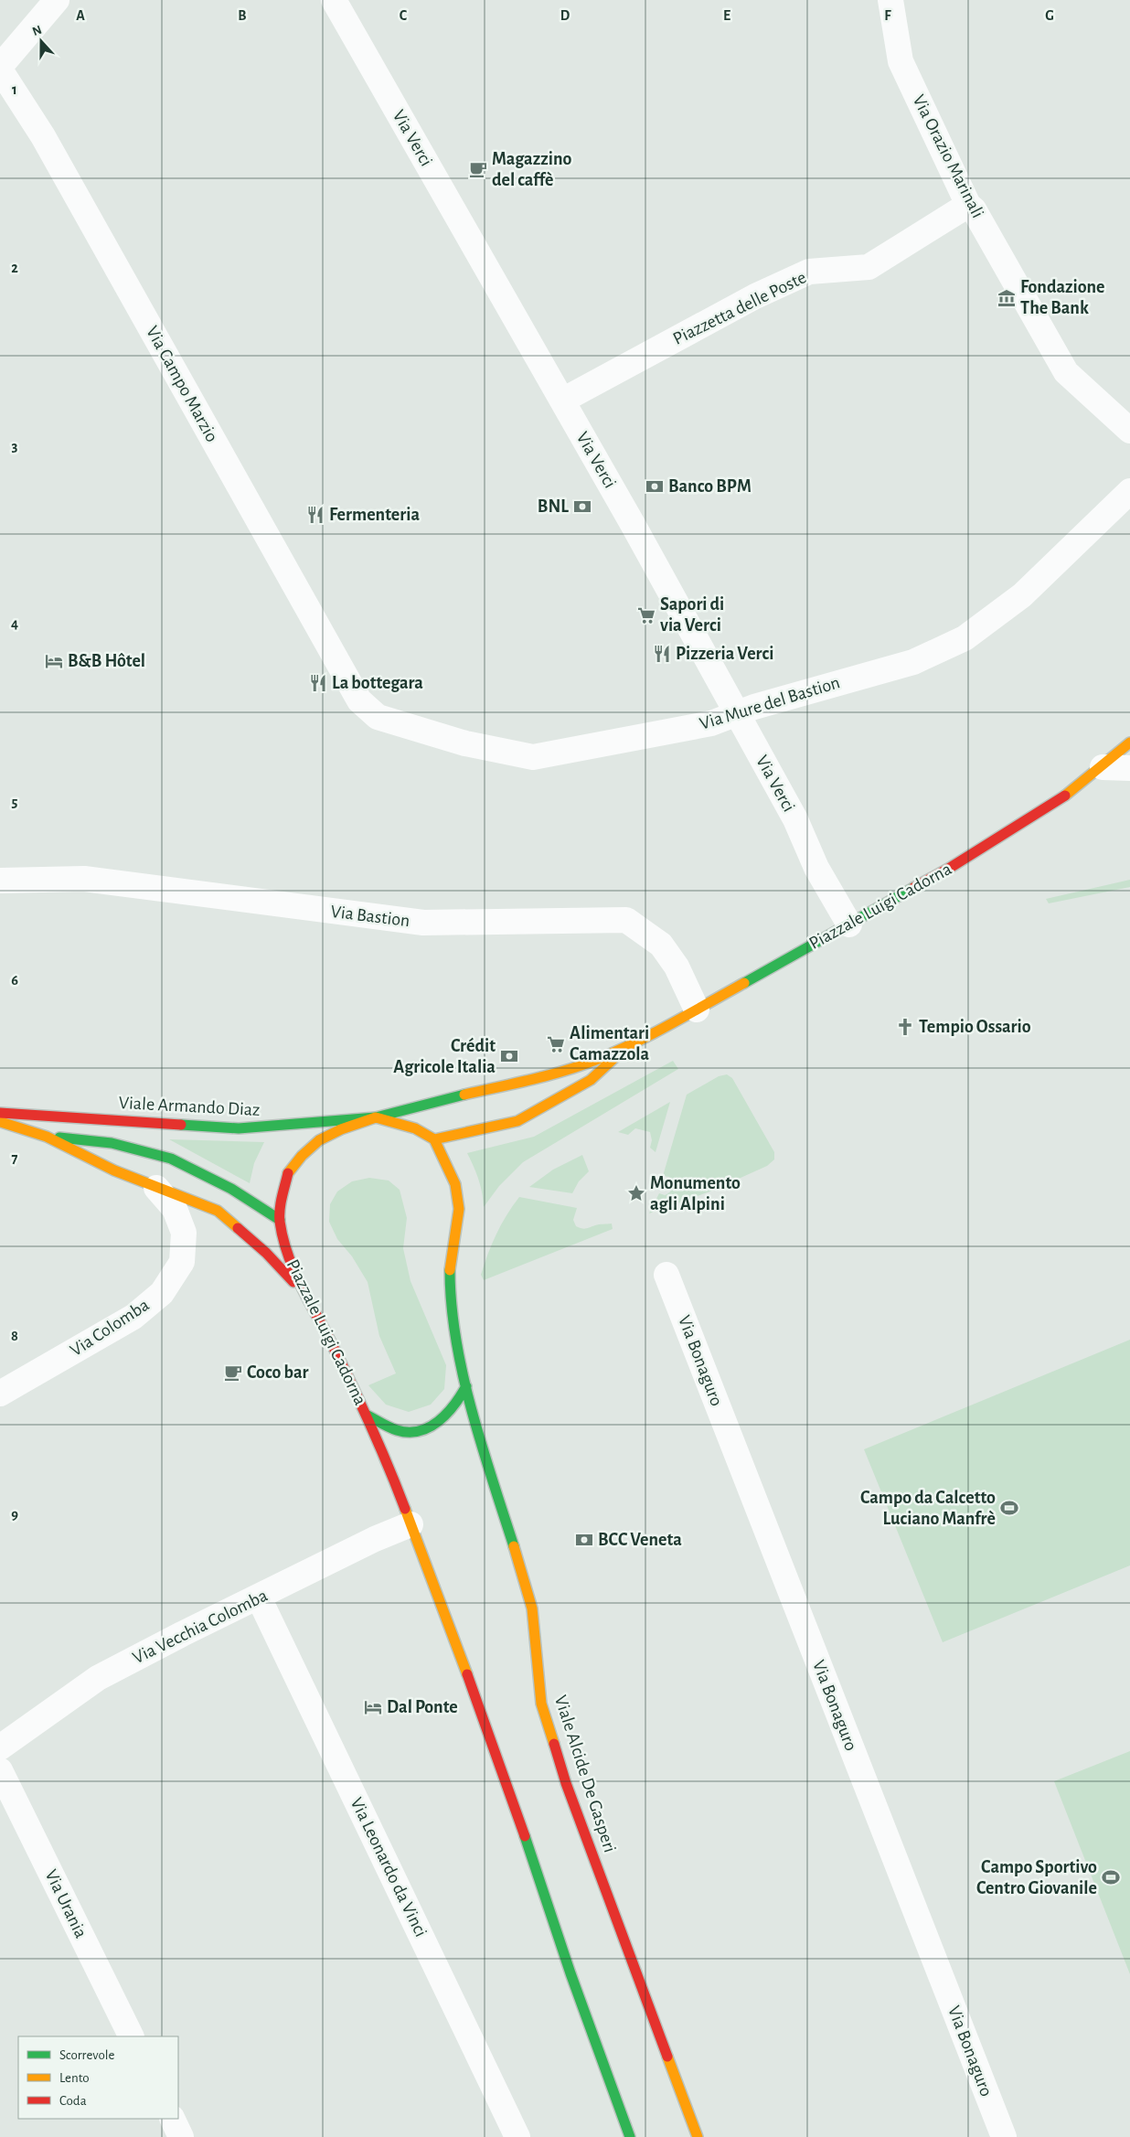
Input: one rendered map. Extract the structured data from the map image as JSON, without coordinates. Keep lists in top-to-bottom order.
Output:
{
  "streets": {
    "main road": ["Piazzale Luigi Cadorna", "Viale Armando Diaz", "Viale Alcide De Gasperi"],
    "street": [
      "Via Verci",
      "Via Orazio Marinali",
      "Piazzetta delle Poste",
      "Via Campo Marzio",
      "Via Mure del Bastion",
      "Via Bastion",
      "Via Colomba",
      "Via Bonaguro",
      "Via Vecchia Colomba",
      "Via Leonardo da Vinci",
      "Via Urania"
    ]
  },
  "crossings": [
    ["Via Verci", "Piazzetta delle Poste"],
    ["Via Verci", "Via Mure del Bastion"],
    ["Via Verci", "Piazzale Luigi Cadorna"],
    ["Via Orazio Marinali", "Piazzetta delle Poste"],
    ["Via Campo Marzio", "Via Mure del Bastion"],
    ["Piazzale Luigi Cadorna", "Via Bastion"],
    ["Piazzale Luigi Cadorna", "Viale Armando Diaz"],
    ["Piazzale Luigi Cadorna", "Viale Alcide De Gasperi"],
    ["Via Vecchia Colomba", "Via Leonardo da Vinci"]
  ],
  "places": {
    "cafe": ["Magazzino del caffè", "Coco bar"],
    "museum": ["Fondazione The Bank"],
    "bank": [
      "Banco BPM",
      "BNL",
      "Crédit Agricole Italia",
      "BCC Veneta"
    ],
    "restaurant": ["Fermenteria", "Pizzeria Verci", "La bottegara"],
    "supermarket": ["Sapori di via Verci", "Alimentari Camazzola"],
    "hotel": ["B&B Hôtel", "Dal Ponte"],
    "church": ["Tempio Ossario"],
    "place": ["Monumento agli Alpini"],
    "sports": ["Campo da Calcetto Luciano Manfrè", "Campo Sportivo Centro Giovanile"]
  },
  "legend": ["Scorrevole", "Lento", "Coda"],
  "north": "top",
  "grid": {
    "columns": [
      "A",
      "B",
      "C",
      "D",
      "E",
      "F",
      "G"
    ],
    "rows": [
      "1",
      "2",
      "3",
      "4",
      "5",
      "6",
      "7",
      "8",
      "9"
    ]
  }
}
